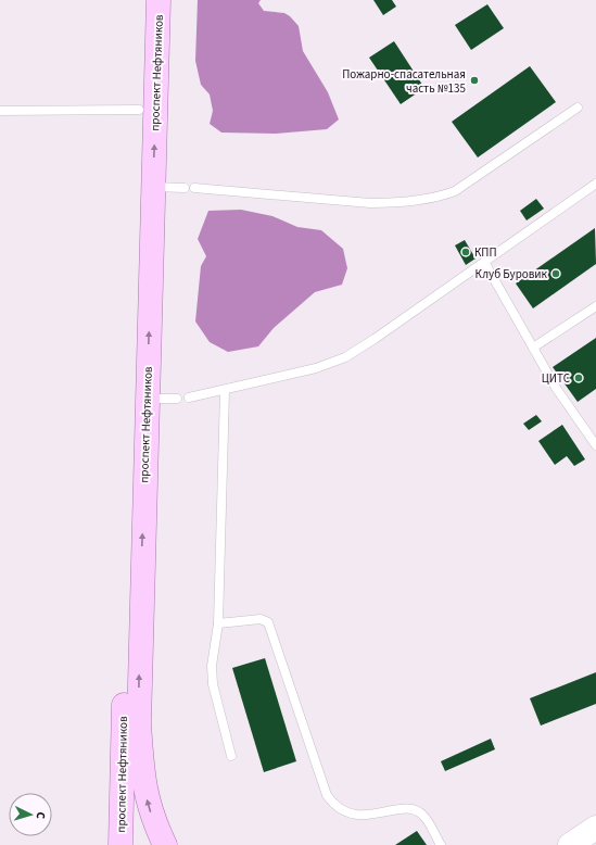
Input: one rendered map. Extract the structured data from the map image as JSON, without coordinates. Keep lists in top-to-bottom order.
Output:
{
  "streets": {
    "main road": ["проспект Нефтяников"]
  },
  "places": [
    "Пожарно-спасательная часть №135",
    "КПП",
    "Клуб Буровик",
    "ЦИТС"
  ],
  "north": "right"
}
